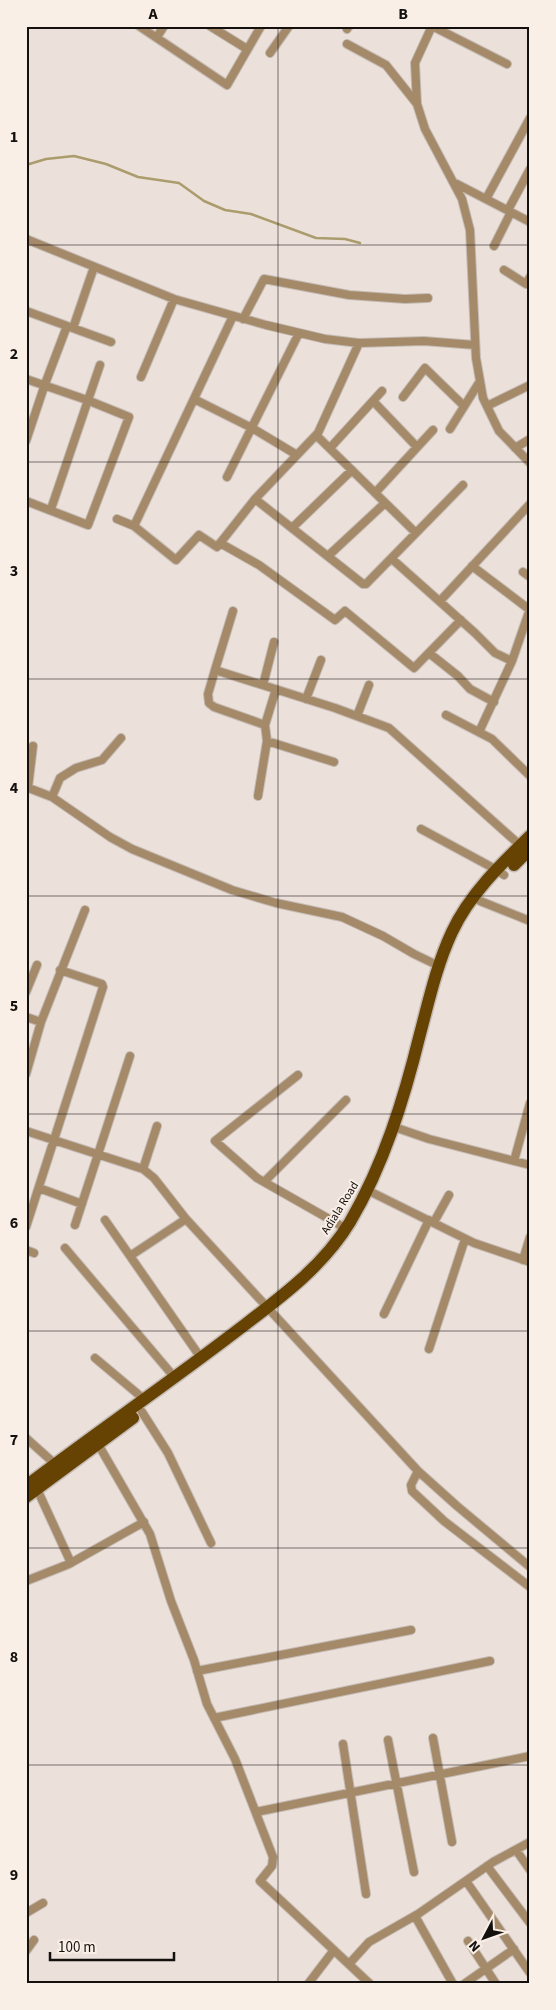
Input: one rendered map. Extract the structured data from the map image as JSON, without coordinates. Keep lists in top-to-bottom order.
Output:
{
  "streets": {
    "main road": ["Adiala Road"]
  },
  "scale_bar": "100 m",
  "north": "bottom left",
  "grid": {
    "columns": ["A", "B"],
    "rows": [
      "1",
      "2",
      "3",
      "4",
      "5",
      "6",
      "7",
      "8",
      "9"
    ]
  }
}
